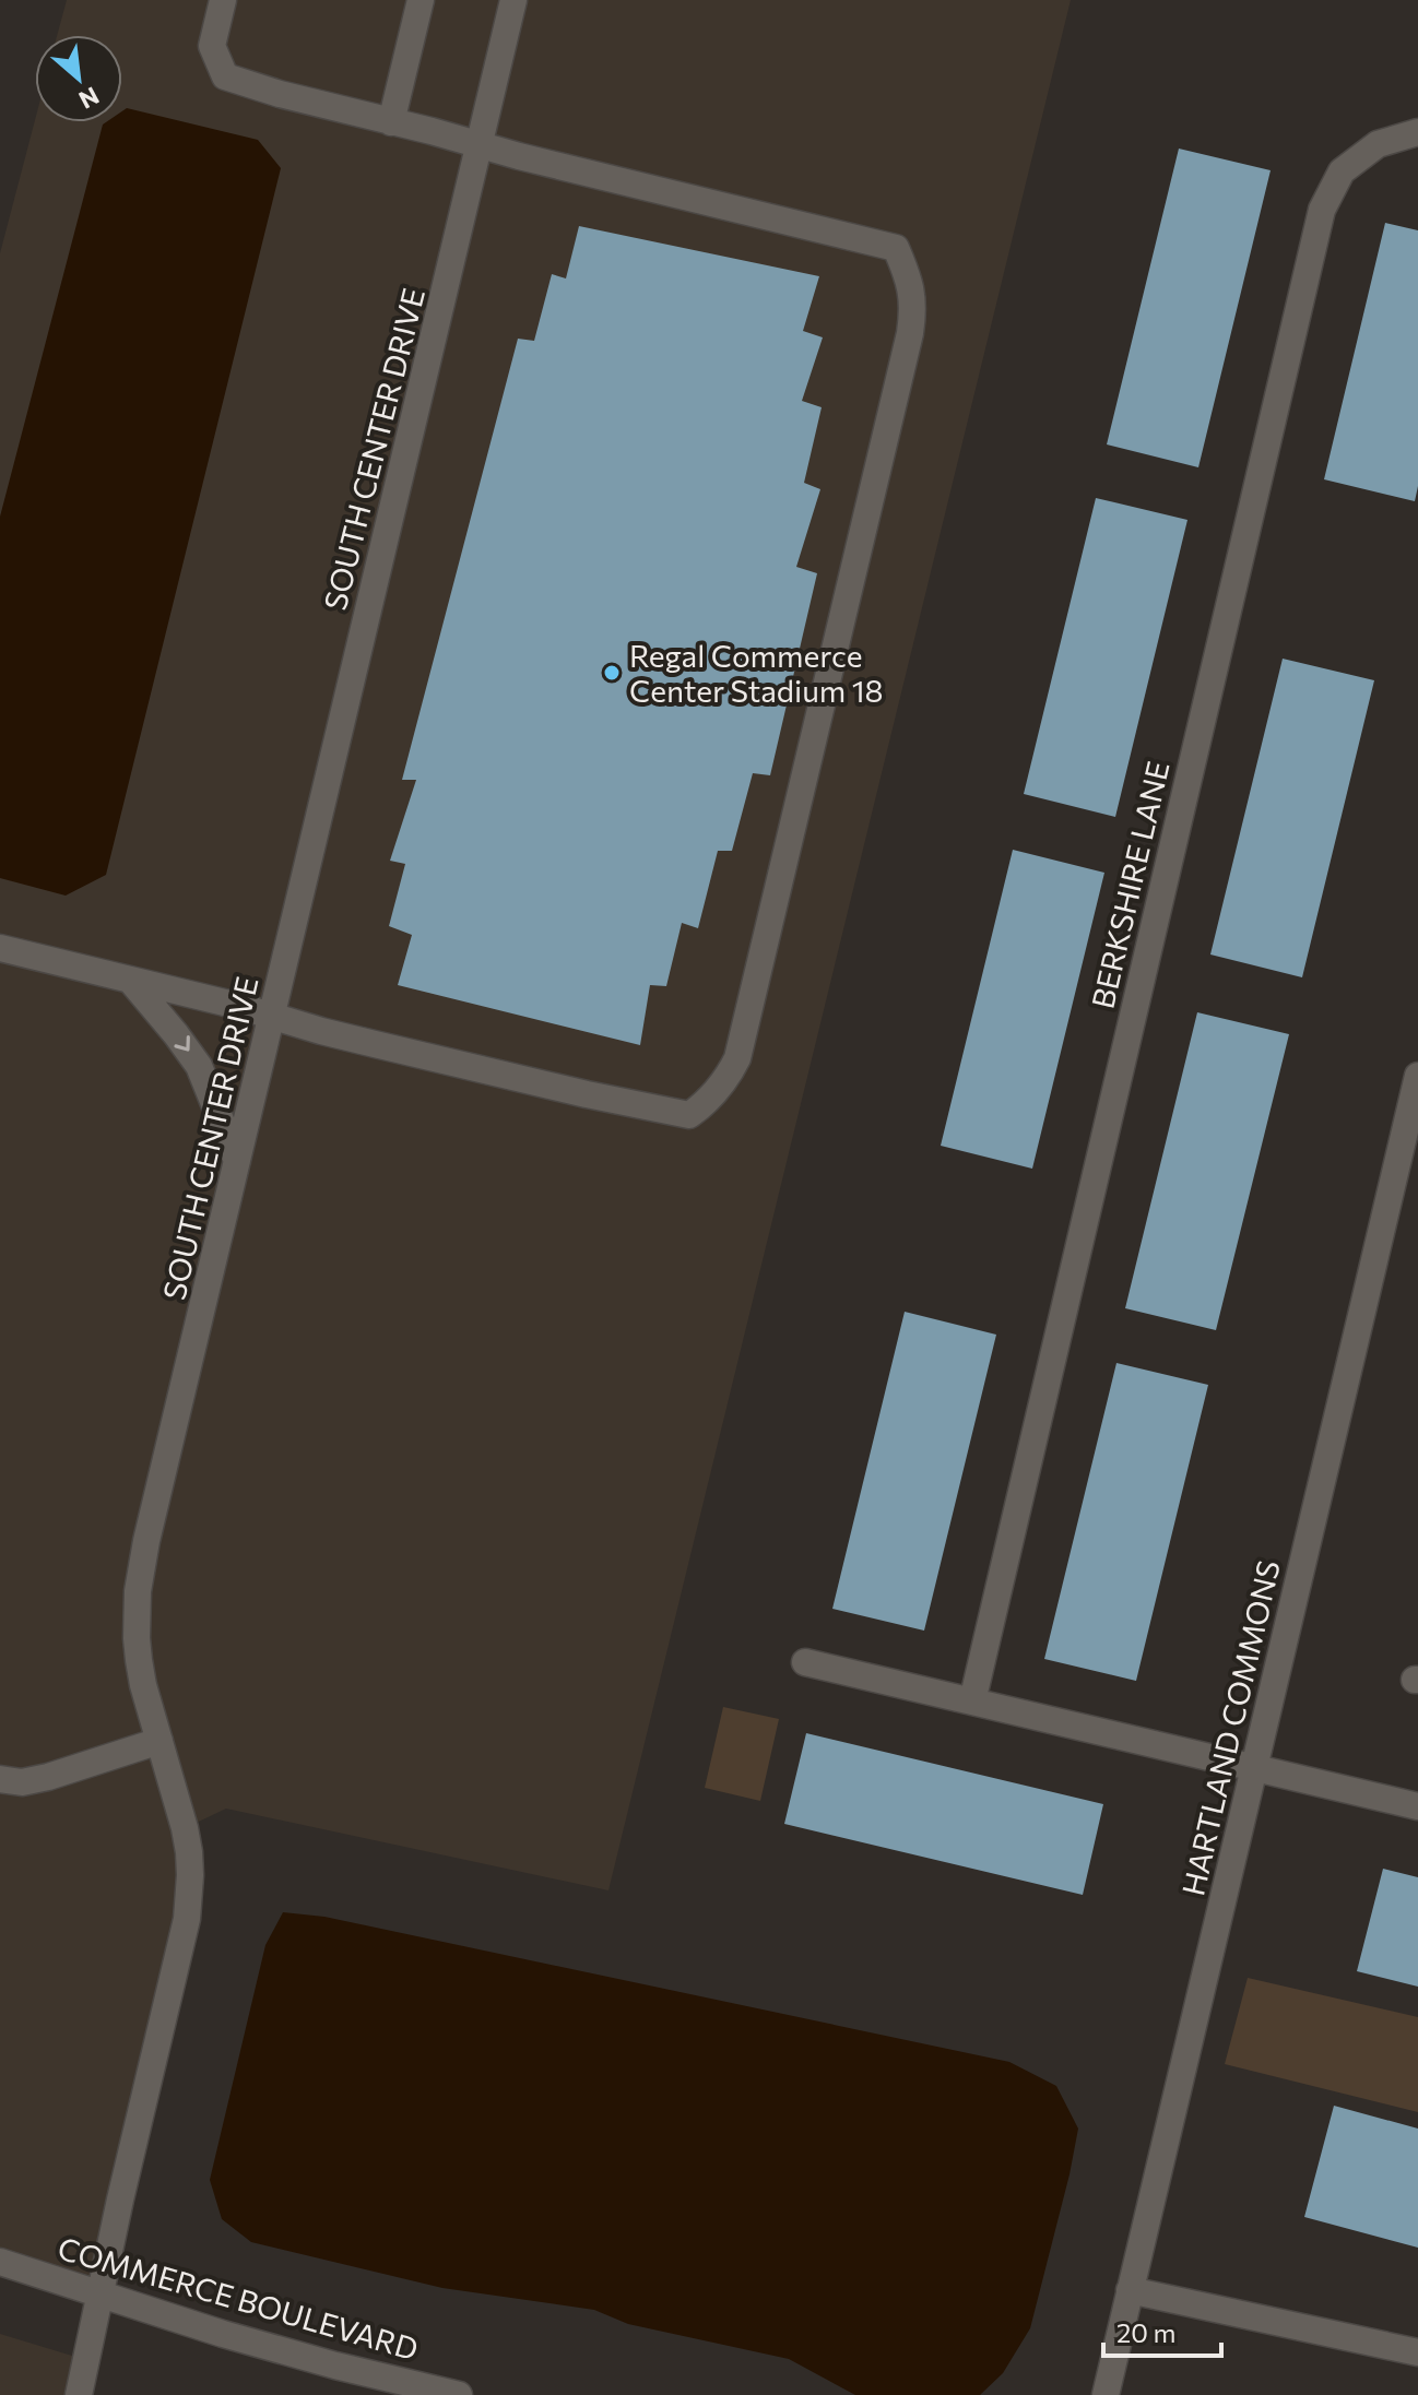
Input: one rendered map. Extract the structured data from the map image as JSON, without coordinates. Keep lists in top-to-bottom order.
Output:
{
  "streets": {
    "street": [
      "SOUTH CENTER DRIVE",
      "BERKSHIRE LANE",
      "HARTLAND COMMONS",
      "COMMERCE BOULEVARD"
    ]
  },
  "crossings": [
    ["SOUTH CENTER DRIVE", "COMMERCE BOULEVARD"]
  ],
  "places": ["Regal Commerce Center Stadium 18"],
  "scale_bar": "20 m",
  "north": "bottom right"
}
